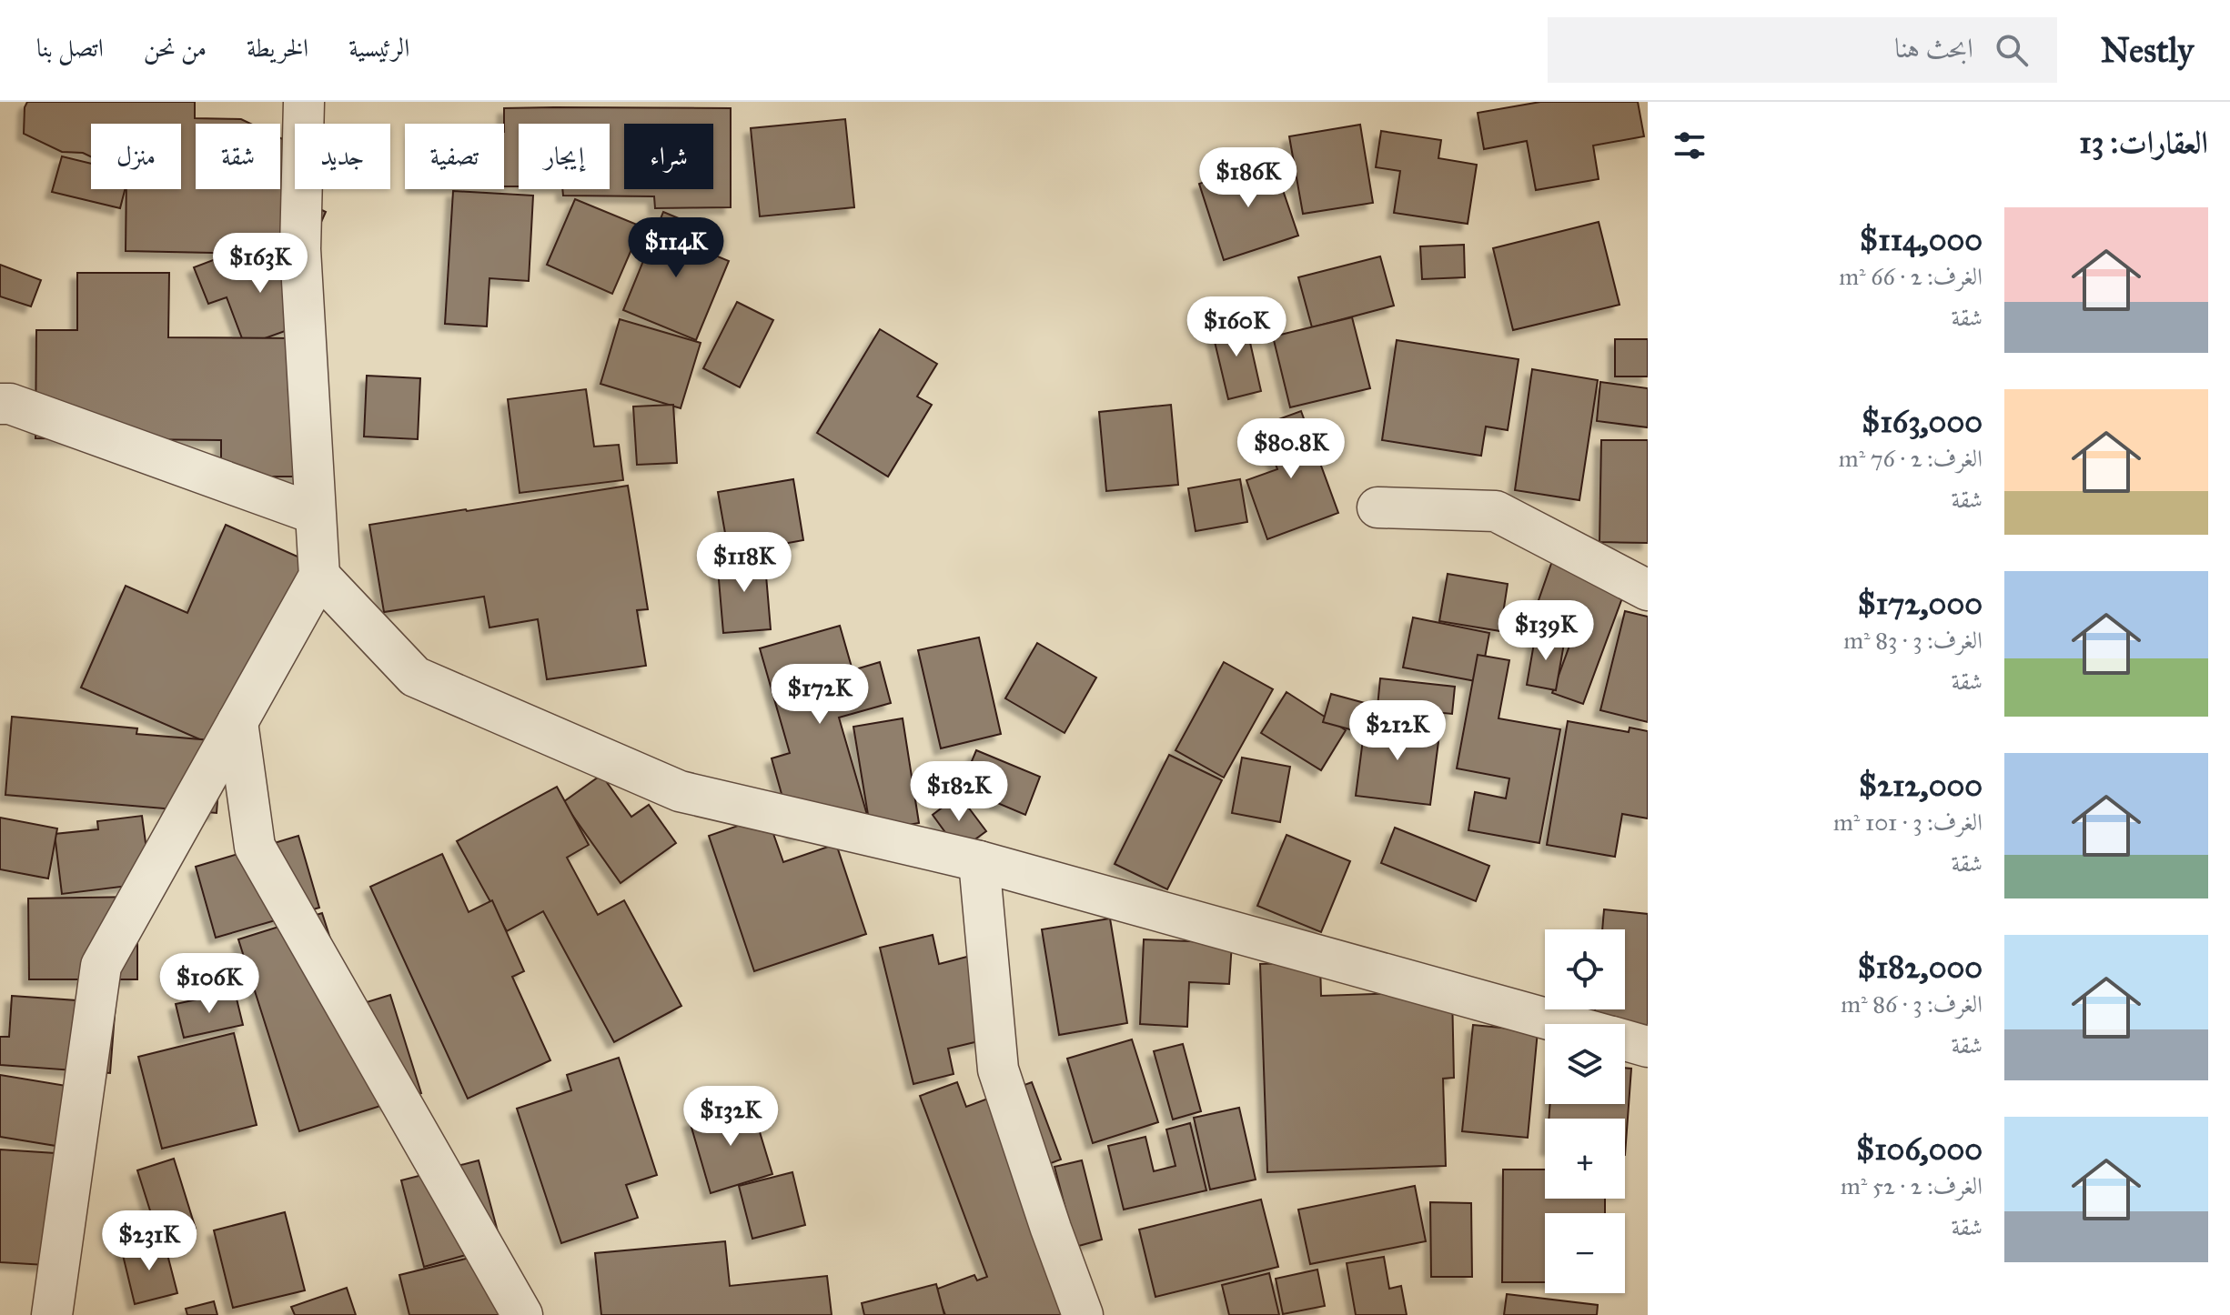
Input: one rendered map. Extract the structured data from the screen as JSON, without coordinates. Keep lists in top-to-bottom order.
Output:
{
  "page": {
    "header": "Nestly",
    "search": "ابحث هنا",
    "nav": [
      "الرئيسية",
      "الخريطة",
      "من نحن",
      "اتصل بنا"
    ],
    "heading": "العقارات: 13",
    "chip": [
      "شراء",
      "إيجار",
      "تصفية",
      "جديد",
      "شقة",
      "منزل"
    ],
    "price": [
      "$186K",
      "$114K",
      "$163K",
      "$160K",
      "$80.8K",
      "$118K",
      "$139K",
      "$172K",
      "$212K",
      "$182K",
      "$106K",
      "$132K",
      "$231K"
    ],
    "list": [
      {
        "name": "$114,000",
        "note": "الغرف: 2 · 66 m² · شقة"
      },
      {
        "name": "$163,000",
        "note": "الغرف: 2 · 76 m² · شقة"
      },
      {
        "name": "$172,000",
        "note": "الغرف: 3 · 83 m² · شقة"
      },
      {
        "name": "$212,000",
        "note": "الغرف: 3 · 101 m² · شقة"
      },
      {
        "name": "$182,000",
        "note": "الغرف: 3 · 86 m² · شقة"
      },
      {
        "name": "$106,000",
        "note": "الغرف: 2 · 52 m² · شقة"
      }
    ],
    "map_buttons": ["+", "−"]
  }
}
